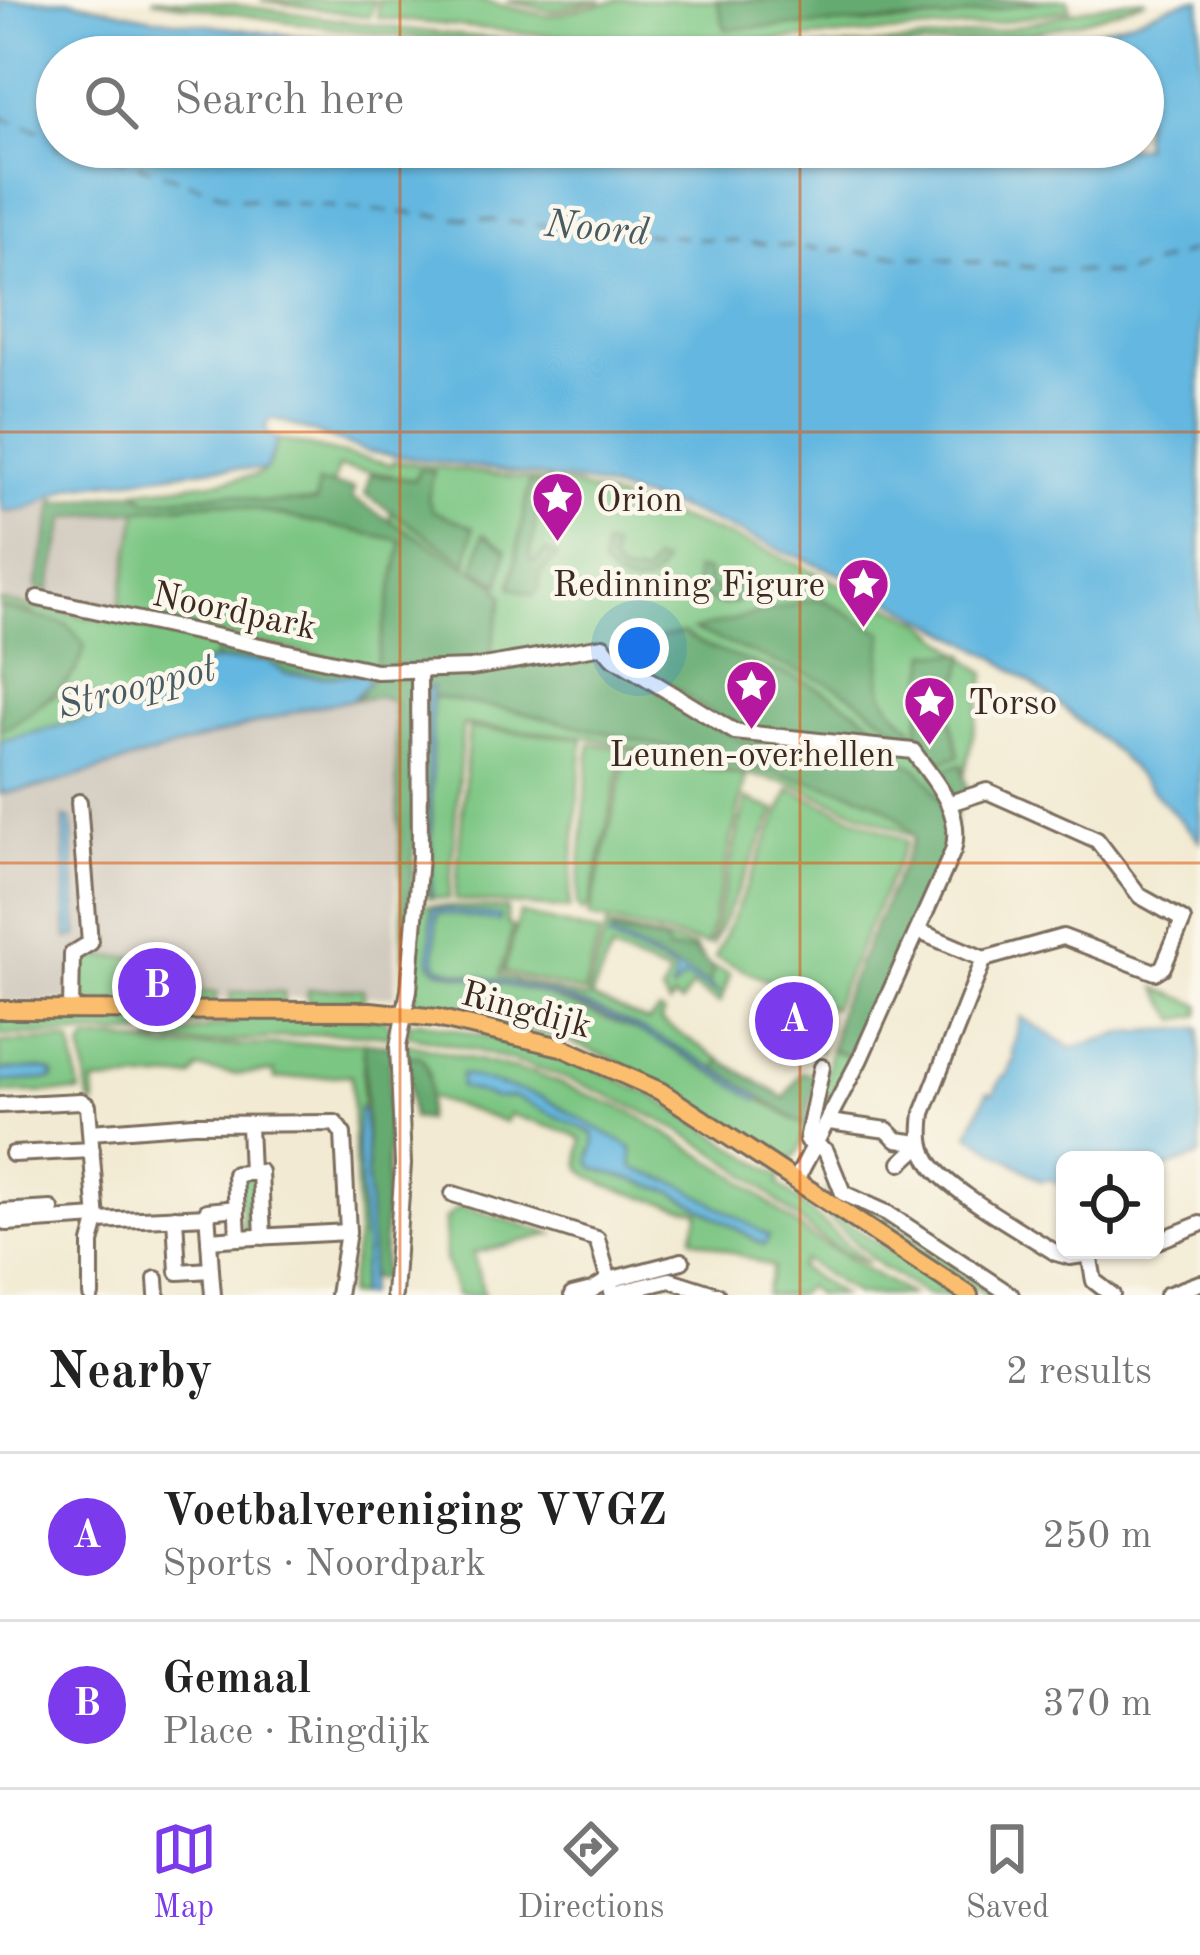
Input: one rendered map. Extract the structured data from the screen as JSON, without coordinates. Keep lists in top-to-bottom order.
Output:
{
  "streets": {
    "main road": ["Ringdijk"],
    "street": ["Noordpark"]
  },
  "water": ["Noord", "Strooppot"],
  "places": {
    "place": [
      "Orion",
      "Redinning Figure",
      "Leunen-overhellen",
      "Torso"
    ]
  },
  "page": {
    "search": "Search here",
    "pins": ["B", "A"],
    "heading": ["Nearby", "2 results"],
    "list": [
      {
        "mark": "A",
        "name": "Voetbalvereniging VVGZ",
        "note": "Sports · Noordpark",
        "value": "250 m"
      },
      {
        "mark": "B",
        "name": "Gemaal",
        "note": "Place · Ringdijk",
        "value": "370 m"
      }
    ],
    "nav": ["Map", "Directions", "Saved"]
  }
}
